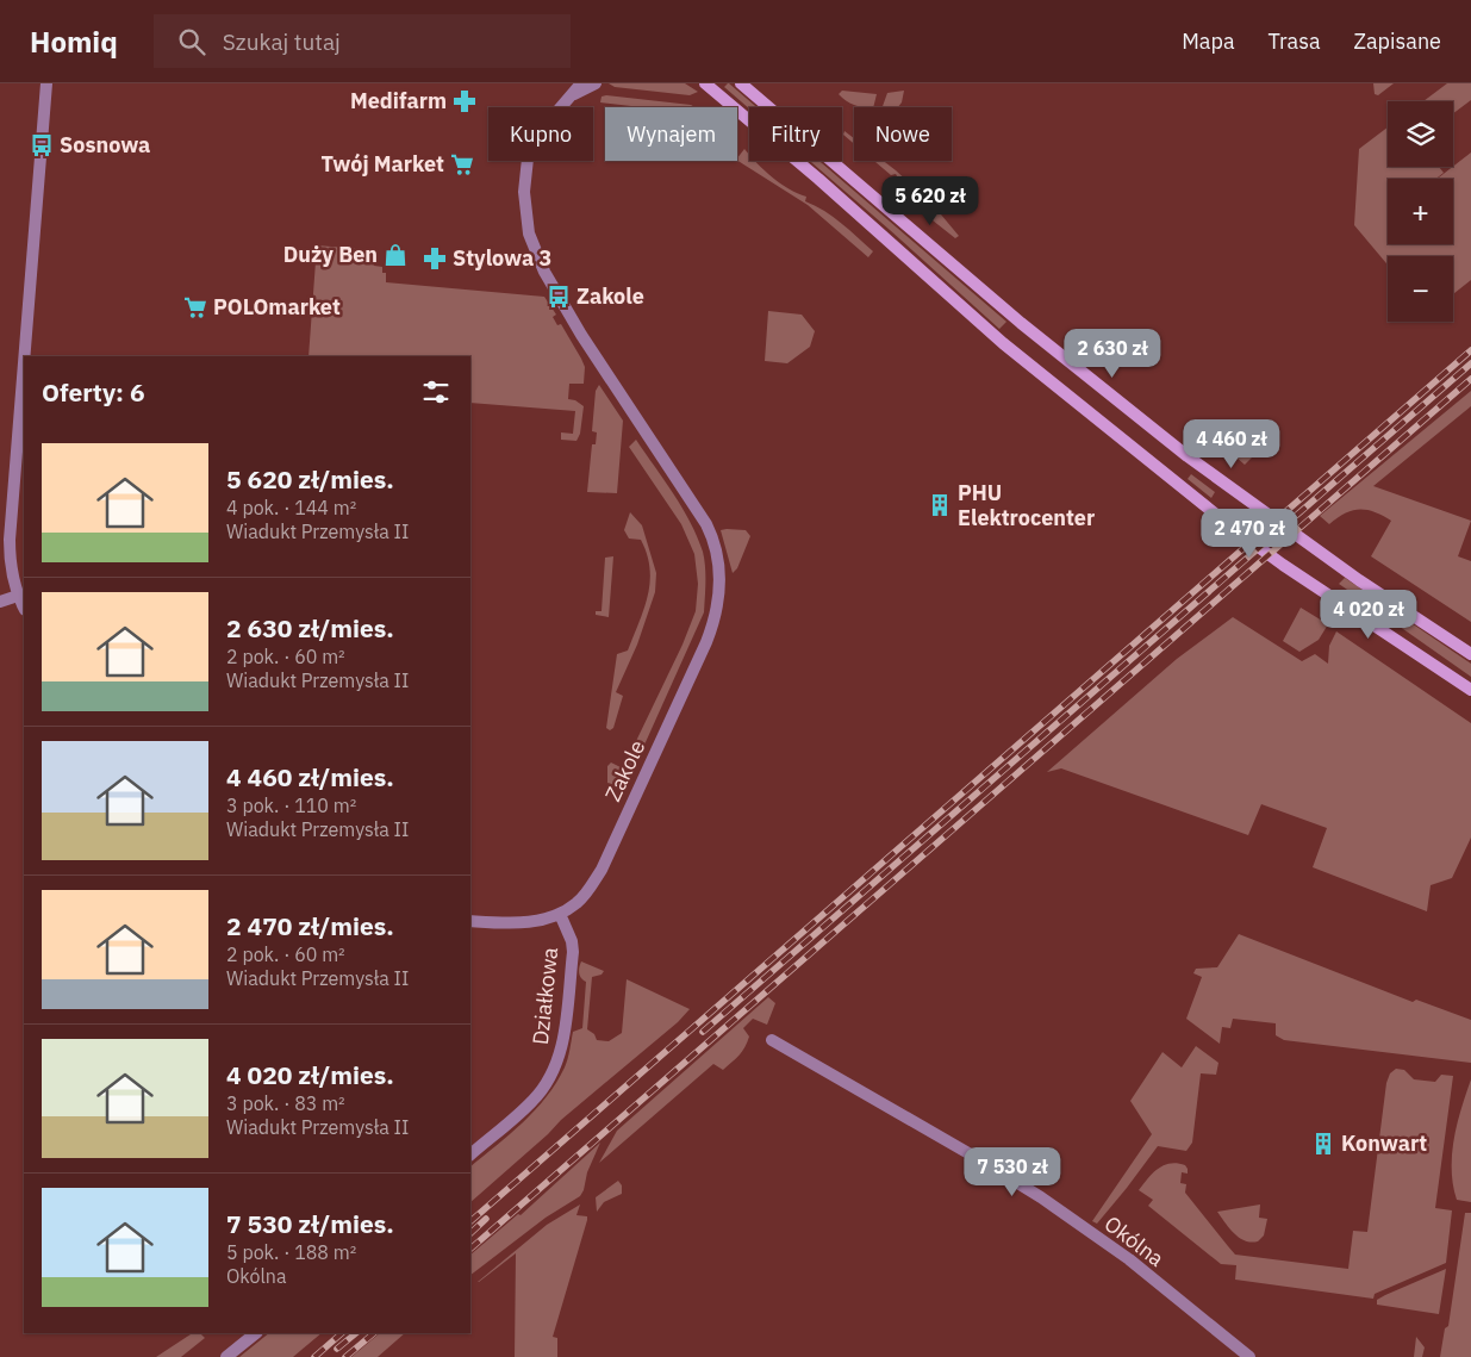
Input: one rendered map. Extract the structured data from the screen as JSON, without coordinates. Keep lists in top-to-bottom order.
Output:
{
  "streets": {
    "street": ["Zakole", "Działkowa", "Okólna"]
  },
  "crossings": [
    ["Zakole", "Działkowa"]
  ],
  "places": {
    "pharmacy": ["Medifarm", "Stylowa 3"],
    "bus stop": ["Sosnowa", "Zakole"],
    "supermarket": ["Twój Market", "POLOmarket"],
    "shop": ["Duży Ben"],
    "building": ["PHU Elektrocenter", "Konwart"]
  },
  "page": {
    "header": "Homiq",
    "search": "Szukaj tutaj",
    "nav": ["Mapa", "Trasa", "Zapisane"],
    "map_buttons": ["+", "−"],
    "chip": [
      "Kupno",
      "Wynajem",
      "Filtry",
      "Nowe"
    ],
    "price": [
      "5 620 zł",
      "2 630 zł",
      "4 460 zł",
      "2 470 zł",
      "4 020 zł",
      "7 530 zł"
    ],
    "heading": "Oferty: 6",
    "list": [
      {
        "name": "5 620 zł/mies.",
        "note": "4 pok. · 144 m² · Wiadukt Przemysła II"
      },
      {
        "name": "2 630 zł/mies.",
        "note": "2 pok. · 60 m² · Wiadukt Przemysła II"
      },
      {
        "name": "4 460 zł/mies.",
        "note": "3 pok. · 110 m² · Wiadukt Przemysła II"
      },
      {
        "name": "2 470 zł/mies.",
        "note": "2 pok. · 60 m² · Wiadukt Przemysła II"
      },
      {
        "name": "4 020 zł/mies.",
        "note": "3 pok. · 83 m² · Wiadukt Przemysła II"
      },
      {
        "name": "7 530 zł/mies.",
        "note": "5 pok. · 188 m² · Okólna"
      }
    ]
  }
}
